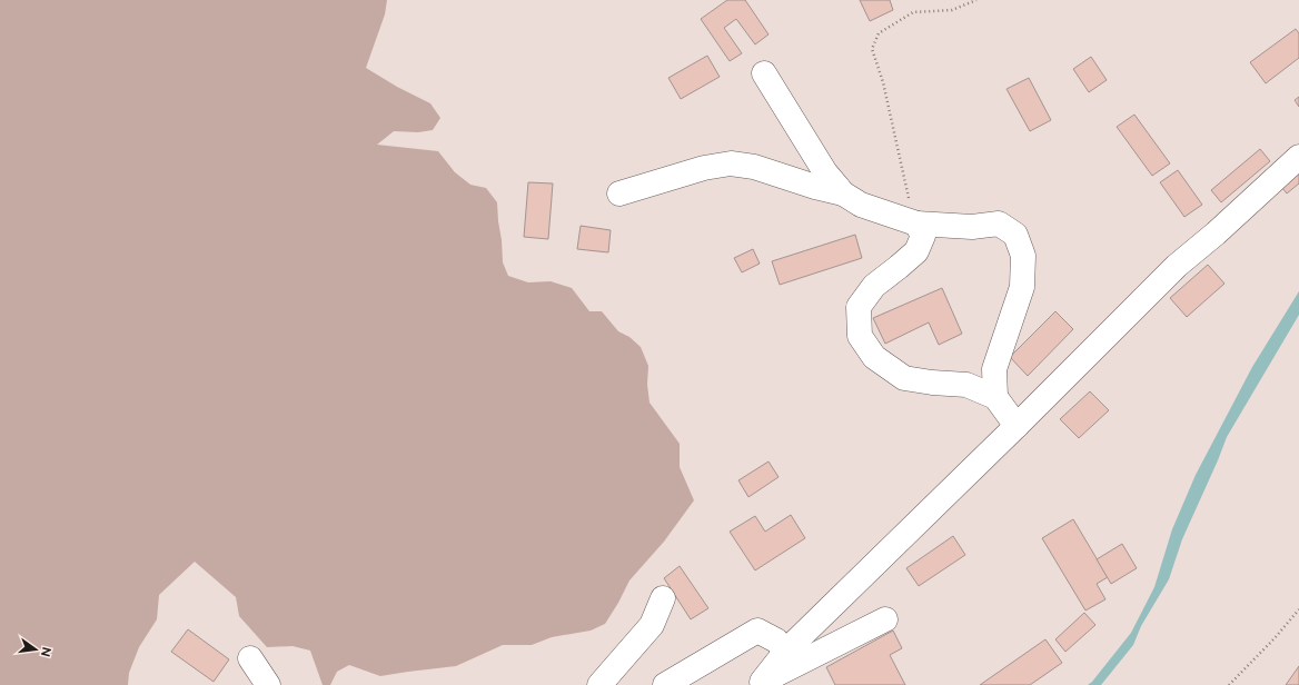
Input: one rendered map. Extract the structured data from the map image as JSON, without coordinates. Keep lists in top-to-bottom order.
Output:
{
  "north": "right"
}
